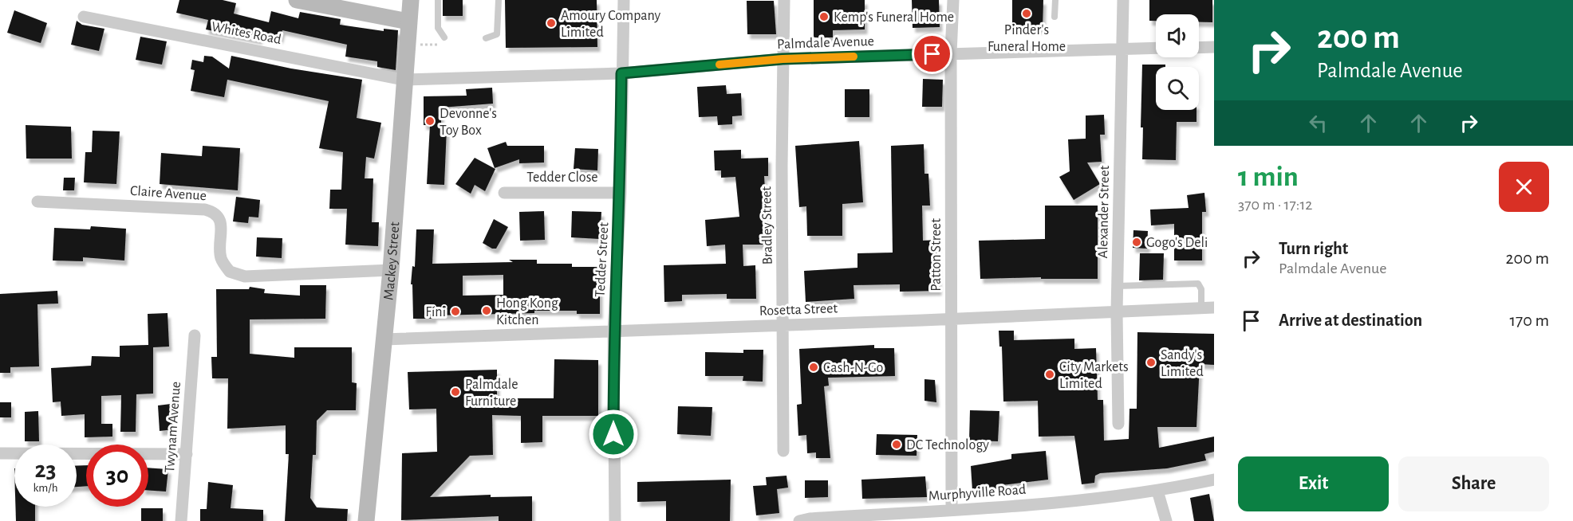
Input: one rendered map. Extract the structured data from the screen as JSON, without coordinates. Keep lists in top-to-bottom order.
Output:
{
  "streets": {
    "main road": ["Mackey Street"],
    "street": [
      "Whites Road",
      "Palmdale Avenue",
      "Tedder Close",
      "Claire Avenue",
      "Alexander Street",
      "Bradley Street",
      "Patton Street",
      "Tedder Street",
      "Rosetta Street",
      "Twynam Avenue",
      "Murphyville Road"
    ]
  },
  "crossings": [
    ["Whites Road", "Palmdale Avenue"],
    ["Whites Road", "Mackey Street"],
    ["Palmdale Avenue", "Alexander Street"],
    ["Palmdale Avenue", "Bradley Street"],
    ["Palmdale Avenue", "Patton Street"],
    ["Palmdale Avenue", "Tedder Street"],
    ["Palmdale Avenue", "Mackey Street"],
    ["Tedder Close", "Tedder Street"],
    ["Claire Avenue", "Mackey Street"],
    ["Alexander Street", "Rosetta Street"],
    ["Bradley Street", "Rosetta Street"],
    ["Patton Street", "Rosetta Street"],
    ["Patton Street", "Murphyville Road"],
    ["Tedder Street", "Rosetta Street"],
    ["Mackey Street", "Rosetta Street"]
  ],
  "places": [
    "Pinder's Funeral Home",
    "Kemp's Funeral Home",
    "Amoury Company Limited",
    "Devonne's Toy Box",
    "Gogo's Deli",
    "Hong Kong Kitchen",
    "Fini",
    "Sandy's Limited",
    "Cash-N-Go",
    "City Markets Limited",
    "Palmdale Furniture",
    "DC Technology"
  ],
  "page": {
    "turn": ["200 m", "Palmdale Avenue"],
    "heading": ["1 min", "370 m · 17:12"],
    "list": [
      {
        "name": "Turn right",
        "note": "Palmdale Avenue",
        "value": "200 m"
      },
      {
        "name": "Arrive at destination",
        "value": "170 m"
      }
    ],
    "speed": "23 km/h",
    "limit": "30",
    "buttons": ["Exit", "Share"]
  }
}
